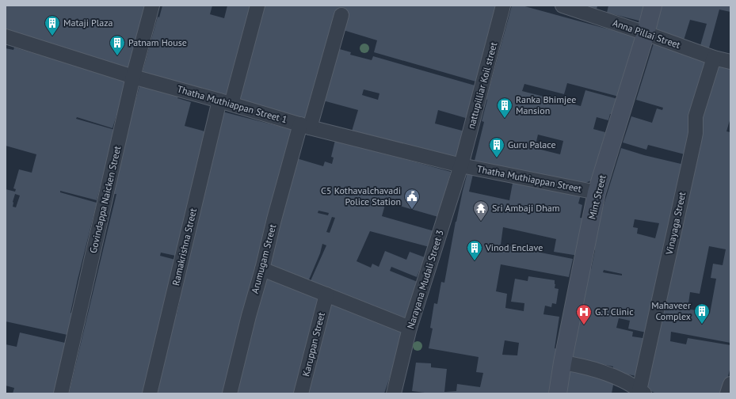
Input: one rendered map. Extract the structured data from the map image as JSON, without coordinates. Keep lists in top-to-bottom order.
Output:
{
  "streets": {
    "street": [
      "Anna Pillai Street",
      "nattupilliar Koil street",
      "Thatha Muthiappan Street 1",
      "Thatha Muthiappan Street",
      "Mint Street",
      "Govindappa Naicken Street",
      "Vinayaga Street",
      "Ramakrishna Street",
      "Arumugam Street",
      "Narayana Mudali Street 3",
      "Karuppan Street"
    ]
  },
  "crossings": [
    ["Anna Pillai Street", "Mint Street"],
    ["Anna Pillai Street", "Vinayaga Street"],
    ["nattupilliar Koil street", "Thatha Muthiappan Street 1"],
    ["nattupilliar Koil street", "Thatha Muthiappan Street"],
    ["nattupilliar Koil street", "Narayana Mudali Street 3"],
    ["Thatha Muthiappan Street 1", "Thatha Muthiappan Street"],
    ["Thatha Muthiappan Street 1", "Govindappa Naicken Street"],
    ["Thatha Muthiappan Street 1", "Ramakrishna Street"],
    ["Thatha Muthiappan Street 1", "Arumugam Street"],
    ["Thatha Muthiappan Street 1", "Narayana Mudali Street 3"],
    ["Thatha Muthiappan Street", "Mint Street"],
    ["Thatha Muthiappan Street", "Narayana Mudali Street 3"]
  ],
  "places": {
    "building": [
      "Mataji Plaza",
      "Patnam House",
      "Ranka Bhimjee Mansion",
      "Guru Palace",
      "Vinod Enclave",
      "Mahaveer Complex"
    ],
    "public building": ["C5 Kothavalchavadi Police Station"],
    "temple": ["Sri Ambaji Dham"],
    "hospital": ["G.T. Clinic"]
  }
}
